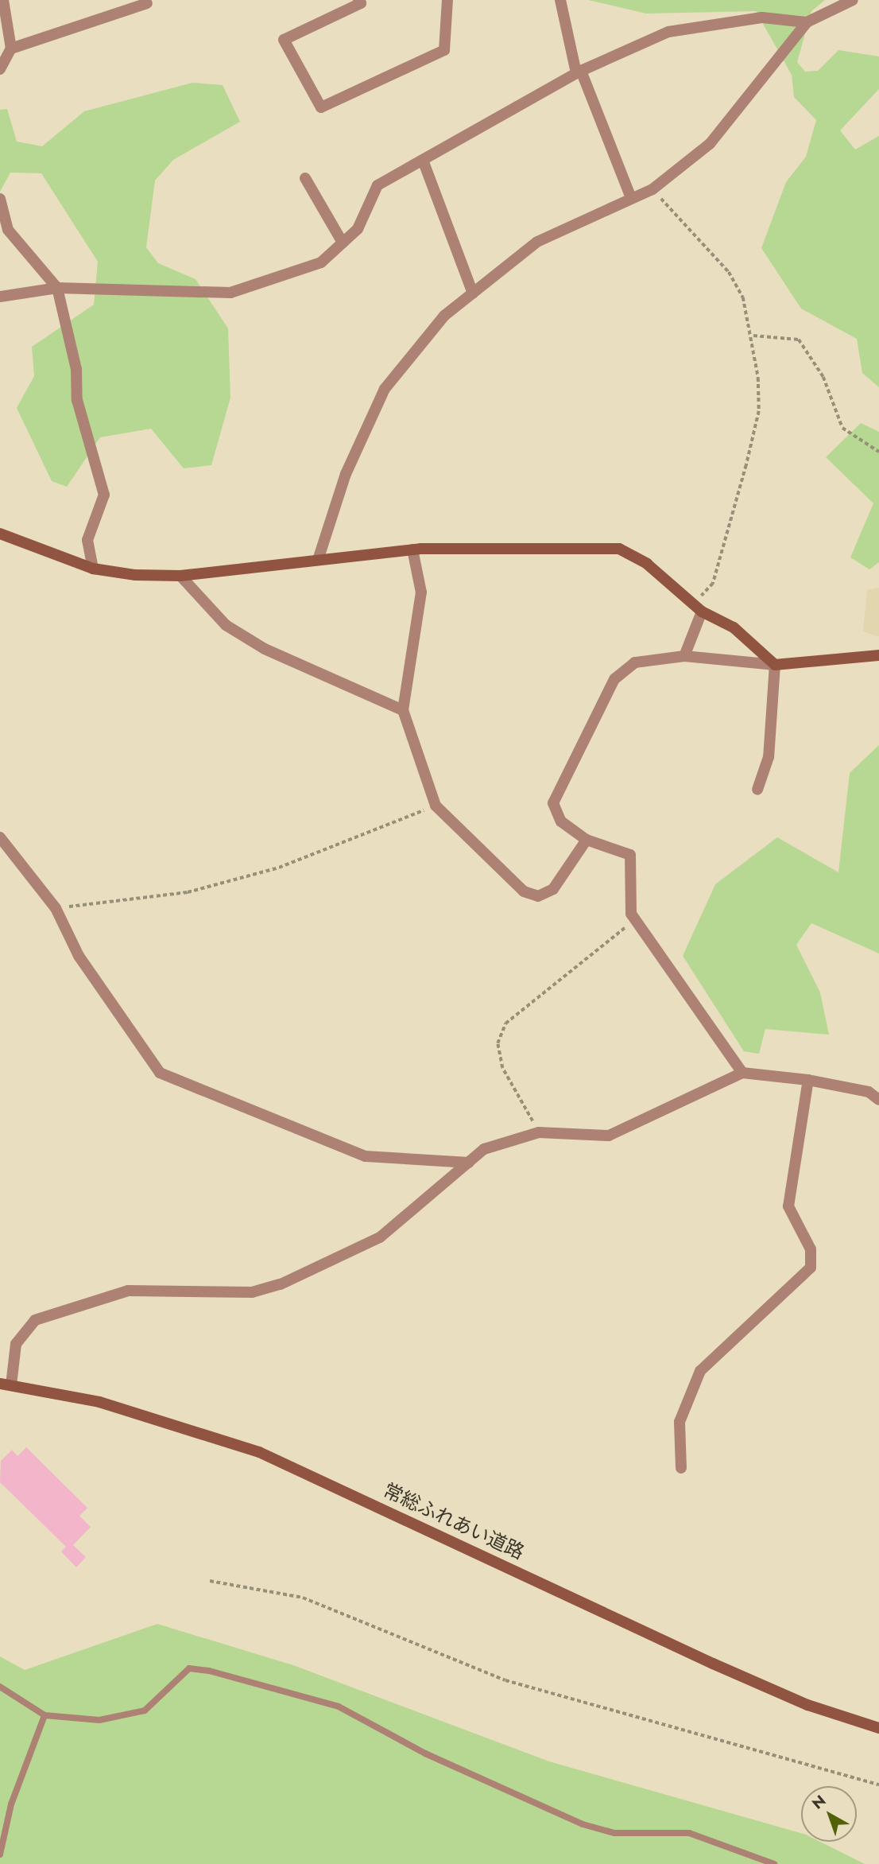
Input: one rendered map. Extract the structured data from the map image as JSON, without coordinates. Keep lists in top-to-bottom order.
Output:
{
  "streets": {
    "street": ["常総ふれあい道路"]
  },
  "north": "top left"
}
